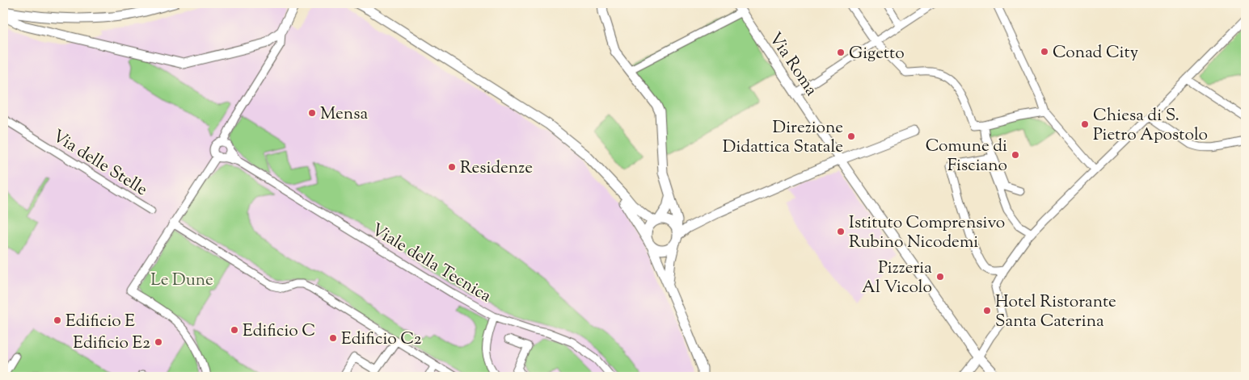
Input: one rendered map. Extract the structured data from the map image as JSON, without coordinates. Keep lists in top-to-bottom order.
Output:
{
  "streets": {
    "street": ["Via Roma", "Via delle Stelle", "Viale della Tecnica"]
  },
  "parks": ["Le Dune"],
  "places": [
    "Conad City",
    "Gigetto",
    "Mensa",
    "Chiesa di S. Pietro Apostolo",
    "Direzione Didattica Statale",
    "Comune di Fisciano",
    "Residenze",
    "Istituto Comprensivo Rubino Nicodemi",
    "Pizzeria Al Vicolo",
    "Hotel Ristorante Santa Caterina",
    "Edificio E",
    "Edificio C",
    "Edificio C2",
    "Edificio E2"
  ]
}
